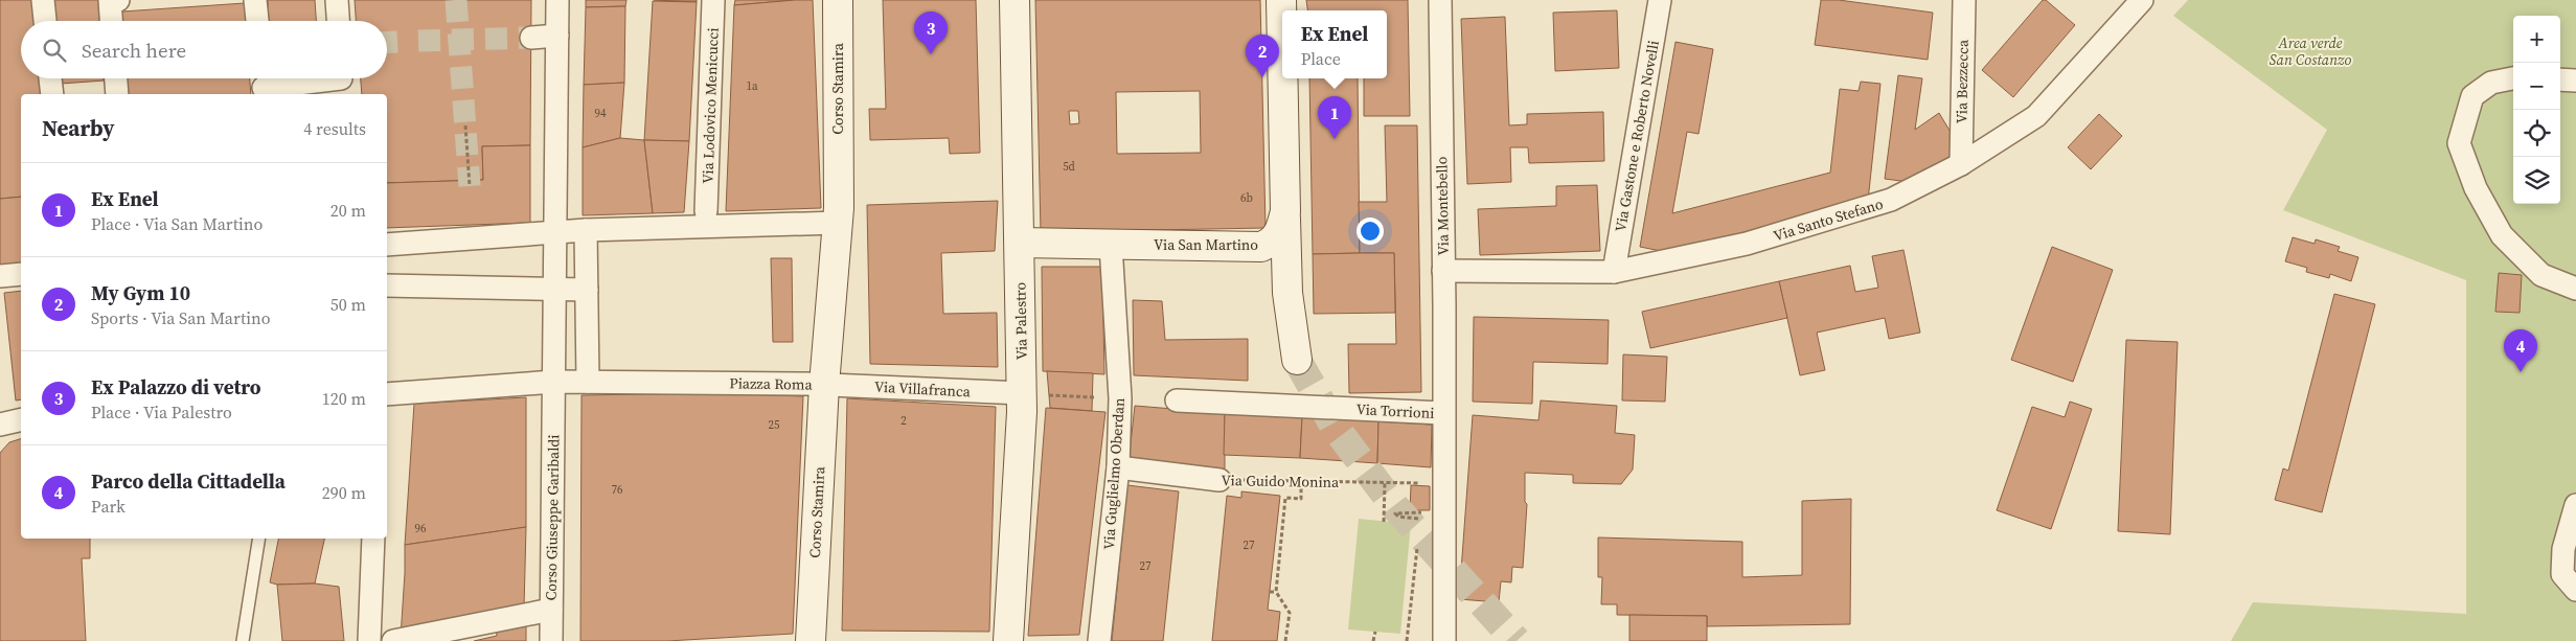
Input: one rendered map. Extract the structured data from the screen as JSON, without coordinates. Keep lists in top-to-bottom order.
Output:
{
  "streets": {
    "street": [
      "Via Bezzecca",
      "Corso Stamira",
      "Via Lodovico Menicucci",
      "Via Gastone e Roberto Novelli",
      "Via Montebello",
      "Via Santo Stefano",
      "Via San Martino",
      "Via Palestro",
      "Piazza Roma",
      "Via Villafranca",
      "Via Torrioni",
      "Via Guglielmo Oberdan",
      "Via Guido Monina",
      "Corso Giuseppe Garibaldi"
    ]
  },
  "crossings": [
    ["Via Bezzecca", "Via Santo Stefano"],
    ["Corso Stamira", "Piazza Roma"],
    ["Corso Stamira", "Via Villafranca"],
    ["Via Gastone e Roberto Novelli", "Via Santo Stefano"],
    ["Via Montebello", "Via Santo Stefano"],
    ["Via Montebello", "Via Torrioni"],
    ["Via San Martino", "Via Palestro"],
    ["Via San Martino", "Via Guglielmo Oberdan"],
    ["Via Palestro", "Via Villafranca"],
    ["Piazza Roma", "Via Villafranca"],
    ["Piazza Roma", "Corso Giuseppe Garibaldi"],
    ["Via Torrioni", "Via Guido Monina"],
    ["Via Guglielmo Oberdan", "Via Guido Monina"]
  ],
  "parks": ["Area verde San Costanzo"],
  "house_numbers": [
    "1a",
    "94",
    "5d",
    "6b",
    "2",
    "25",
    "76",
    "96",
    "27",
    "27"
  ],
  "page": {
    "popup": ["Ex Enel", "Place"],
    "pins": [
      "3",
      "2",
      "1",
      "4"
    ],
    "map_buttons": ["+", "−"],
    "search": "Search here",
    "heading": ["Nearby", "4 results"],
    "list": [
      {
        "mark": "1",
        "name": "Ex Enel",
        "note": "Place · Via San Martino",
        "value": "20 m"
      },
      {
        "mark": "2",
        "name": "My Gym 10",
        "note": "Sports · Via San Martino",
        "value": "50 m"
      },
      {
        "mark": "3",
        "name": "Ex Palazzo di vetro",
        "note": "Place · Via Palestro",
        "value": "120 m"
      },
      {
        "mark": "4",
        "name": "Parco della Cittadella",
        "note": "Park",
        "value": "290 m"
      }
    ]
  }
}
